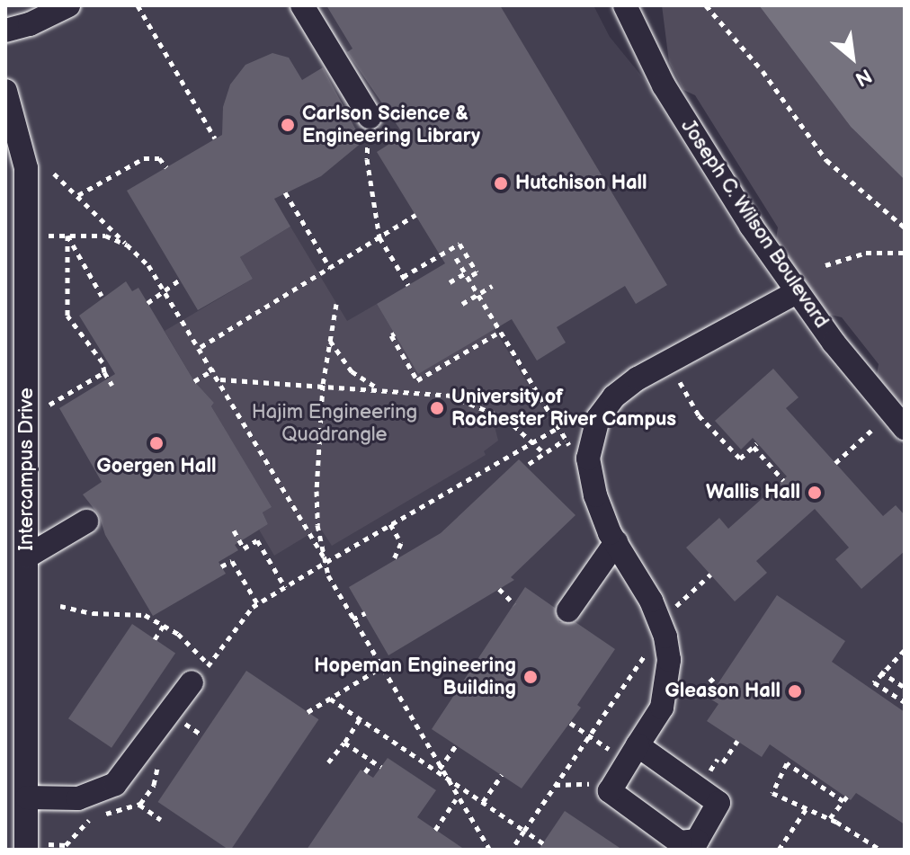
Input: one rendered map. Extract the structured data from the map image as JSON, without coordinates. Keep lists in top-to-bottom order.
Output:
{
  "streets": {
    "street": ["Joseph C. Wilson Boulevard", "Intercampus Drive"]
  },
  "parks": ["Hajim Engineering Quadrangle"],
  "places": [
    "Carlson Science & Engineering Library",
    "Hutchison Hall",
    "University of Rochester River Campus",
    "Goergen Hall",
    "Wallis Hall",
    "Hopeman Engineering Building",
    "Gleason Hall"
  ],
  "north": "bottom right"
}
